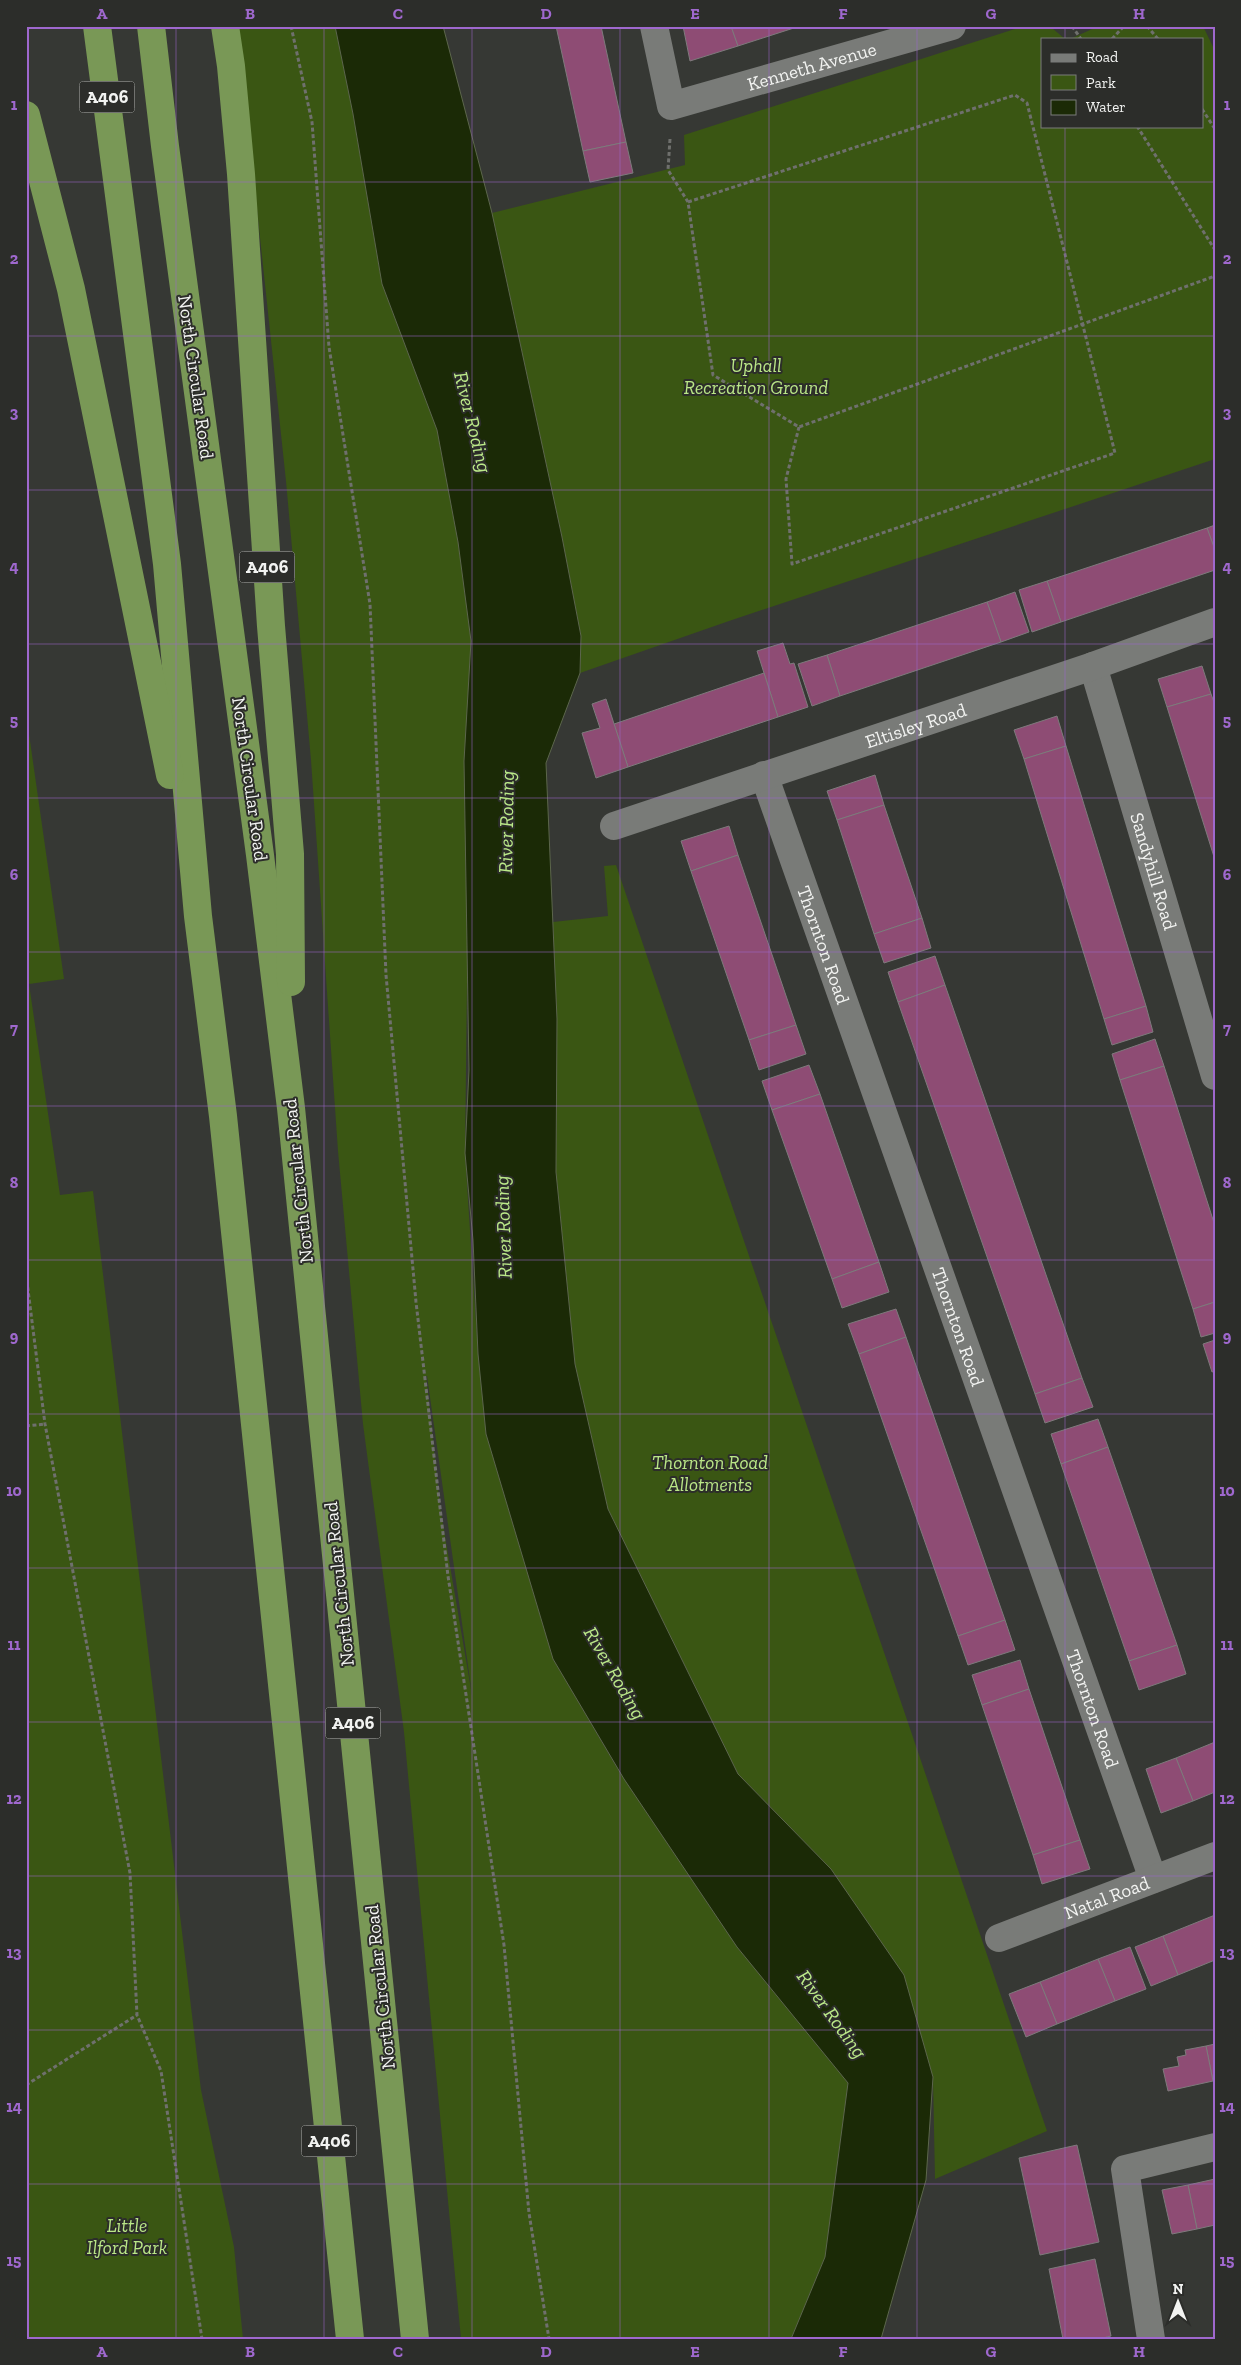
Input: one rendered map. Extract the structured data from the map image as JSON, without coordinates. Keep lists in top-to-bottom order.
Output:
{
  "streets": {
    "highway": ["A406", "North Circular Road"],
    "street": [
      "Kenneth Avenue",
      "Eltisley Road",
      "Sandyhill Road",
      "Thornton Road",
      "Natal Road"
    ]
  },
  "crossings": [
    ["A406", "North Circular Road"],
    ["Eltisley Road", "Sandyhill Road"],
    ["Eltisley Road", "Thornton Road"],
    ["Thornton Road", "Natal Road"]
  ],
  "water": ["River Roding"],
  "parks": ["Uphall Recreation Ground", "Thornton Road Allotments", "Little Ilford Park"],
  "legend": ["Road", "Park", "Water"],
  "north": "top",
  "grid": {
    "columns": [
      "A",
      "B",
      "C",
      "D",
      "E",
      "F",
      "G",
      "H"
    ],
    "rows": [
      "1",
      "2",
      "3",
      "4",
      "5",
      "6",
      "7",
      "8",
      "9",
      "10",
      "11",
      "12",
      "13",
      "14",
      "15"
    ]
  }
}
